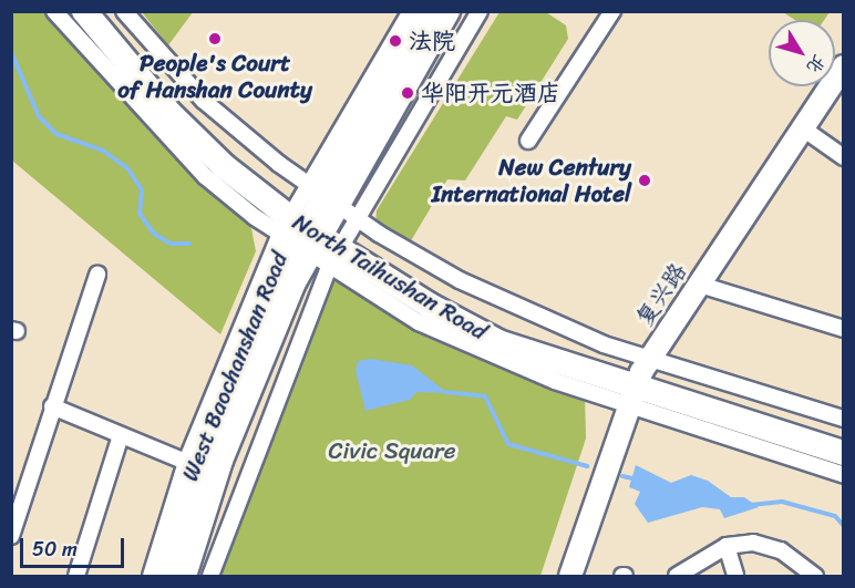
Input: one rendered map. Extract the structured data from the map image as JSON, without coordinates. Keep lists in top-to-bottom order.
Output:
{
  "streets": {
    "main road": ["North Taihushan Road", "复兴路", "West Baochanshan Road"]
  },
  "crossings": [
    ["North Taihushan Road", "复兴路"],
    ["North Taihushan Road", "West Baochanshan Road"]
  ],
  "parks": ["Civic Square"],
  "places": [
    "People's Court of Hanshan County",
    "法院",
    "华阳开元酒店",
    "New Century International Hotel"
  ],
  "scale_bar": "50 m",
  "north": "bottom right"
}
